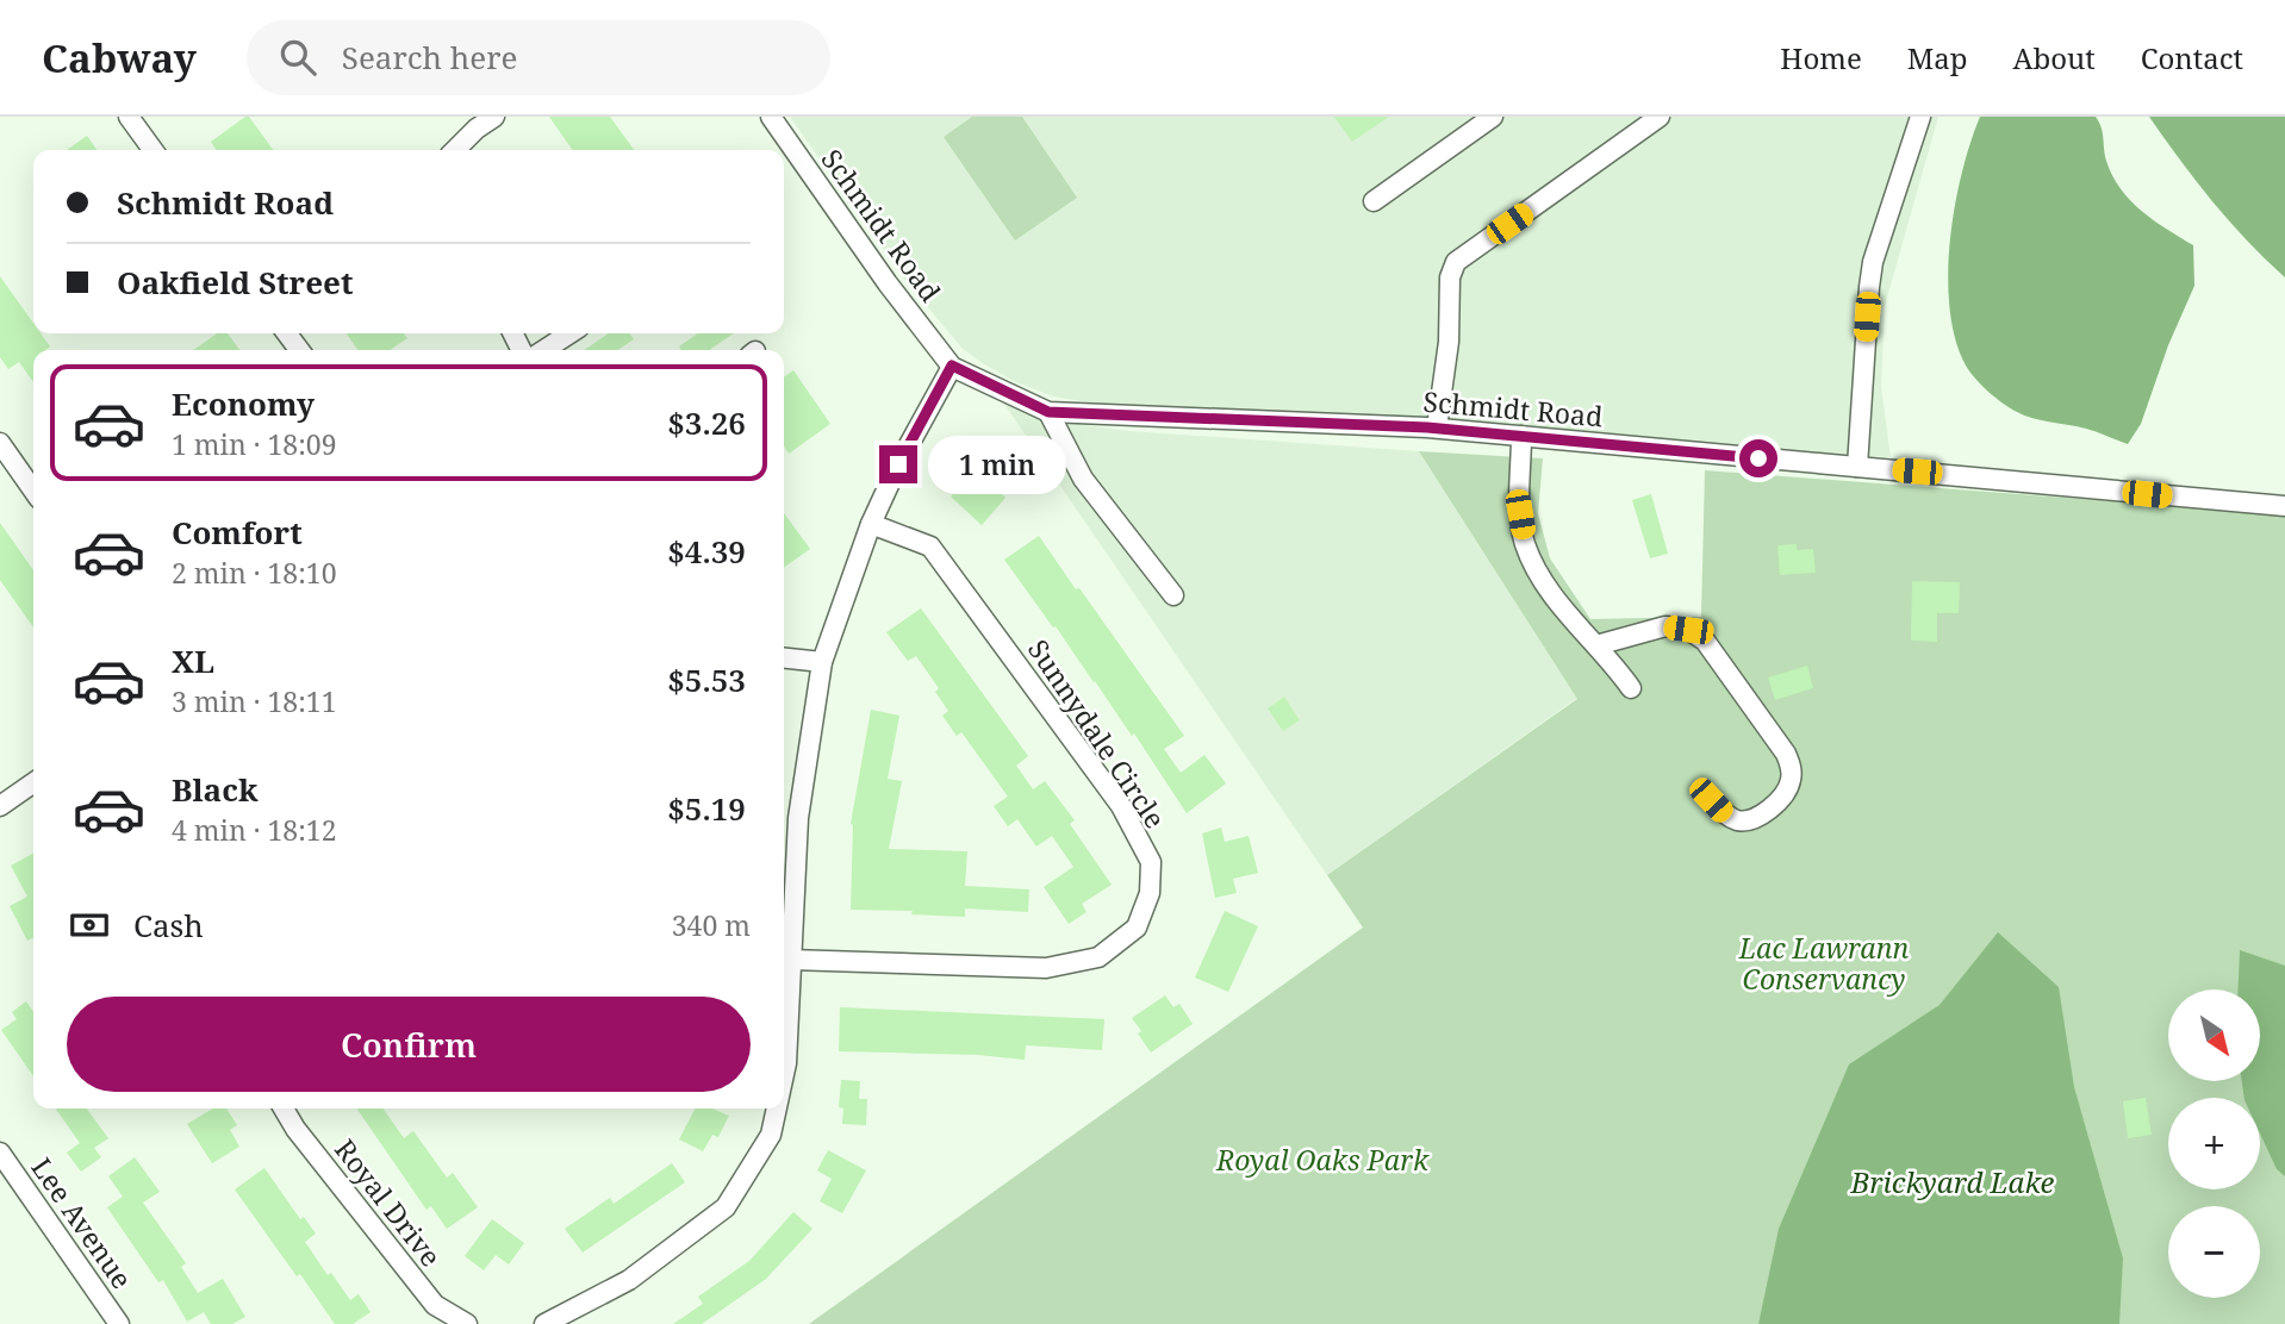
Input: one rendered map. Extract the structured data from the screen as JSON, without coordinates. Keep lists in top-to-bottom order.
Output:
{
  "streets": {
    "street": [
      "Schmidt Road",
      "Sunnydale Circle",
      "Royal Drive",
      "Lee Avenue"
    ]
  },
  "water": ["Brickyard Lake"],
  "parks": ["Lac Lawrann Conservancy", "Royal Oaks Park"],
  "north": "bottom right",
  "page": {
    "header": "Cabway",
    "search": "Search here",
    "nav": [
      "Home",
      "Map",
      "About",
      "Contact"
    ],
    "banner": ["Schmidt Road", "Oakfield Street"],
    "list": [
      {
        "name": "Economy",
        "note": "1 min · 18:09",
        "value": "$3.26"
      },
      {
        "name": "Comfort",
        "note": "2 min · 18:10",
        "value": "$4.39"
      },
      {
        "name": "XL",
        "note": "3 min · 18:11",
        "value": "$5.53"
      },
      {
        "name": "Black",
        "note": "4 min · 18:12",
        "value": "$5.19"
      }
    ],
    "bubble": "1 min",
    "pay": ["Cash", "340 m"],
    "buttons": "Confirm",
    "map_buttons": ["+", "−"]
  }
}
